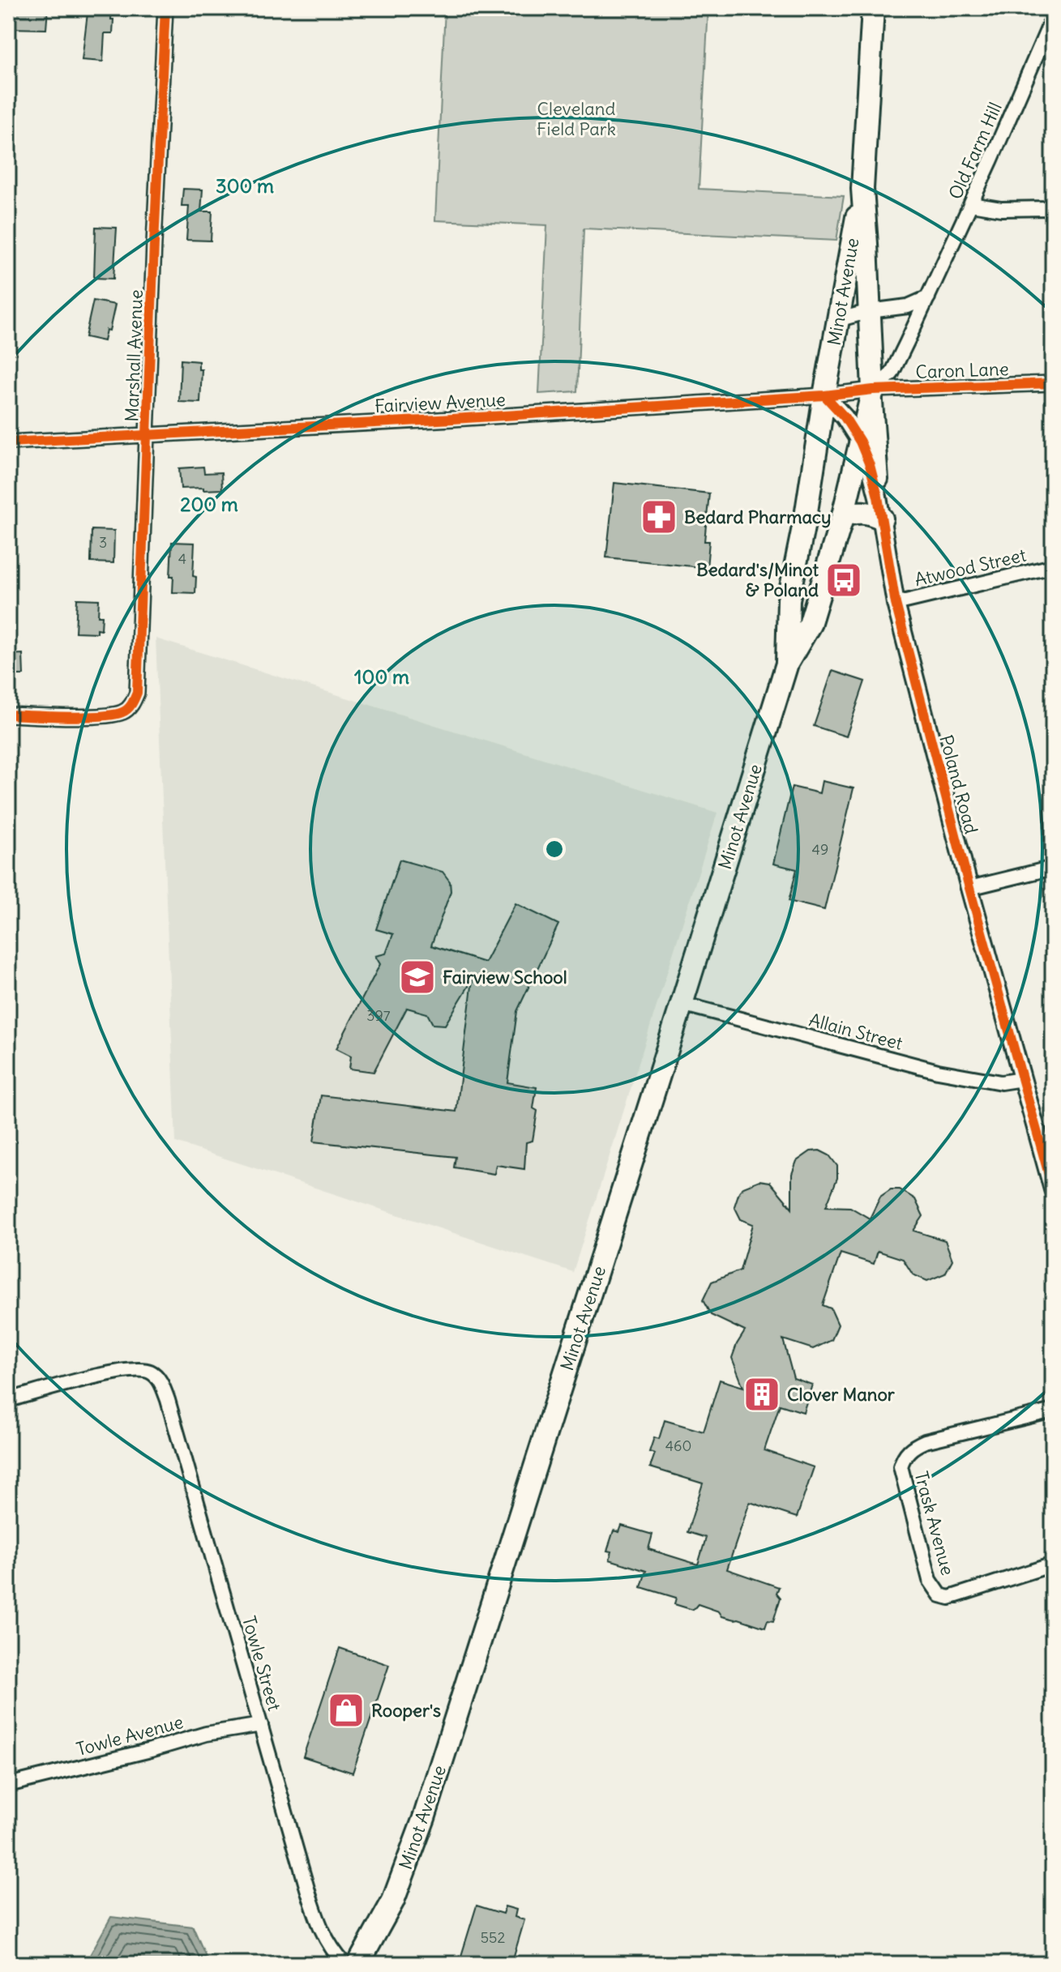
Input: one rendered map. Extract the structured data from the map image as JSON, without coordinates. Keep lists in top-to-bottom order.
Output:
{
  "streets": {
    "main road": ["Minot Avenue"],
    "street": [
      "Old Farm Hill",
      "Marshall Avenue",
      "Caron Lane",
      "Fairview Avenue",
      "Atwood Street",
      "Poland Road",
      "Allain Street",
      "Trask Avenue",
      "Towle Street",
      "Towle Avenue"
    ]
  },
  "crossings": [
    ["Old Farm Hill", "Minot Avenue"],
    ["Old Farm Hill", "Caron Lane"],
    ["Old Farm Hill", "Fairview Avenue"],
    ["Old Farm Hill", "Poland Road"],
    ["Minot Avenue", "Caron Lane"],
    ["Minot Avenue", "Fairview Avenue"],
    ["Minot Avenue", "Poland Road"],
    ["Minot Avenue", "Allain Street"],
    ["Marshall Avenue", "Fairview Avenue"],
    ["Caron Lane", "Fairview Avenue"],
    ["Caron Lane", "Poland Road"],
    ["Fairview Avenue", "Poland Road"],
    ["Atwood Street", "Poland Road"],
    ["Poland Road", "Allain Street"],
    ["Towle Street", "Towle Avenue"]
  ],
  "parks": ["Cleveland Field Park"],
  "places": {
    "pharmacy": ["Bedard Pharmacy"],
    "bus stop": ["Bedard's/Minot & Poland"],
    "school or university": ["Fairview School"],
    "building": ["Clover Manor"],
    "shop": ["Rooper's"]
  },
  "house_numbers": [
    "3",
    "4",
    "49",
    "397",
    "460",
    "552"
  ],
  "rings": ["300 m", "200 m", "100 m"]
}
